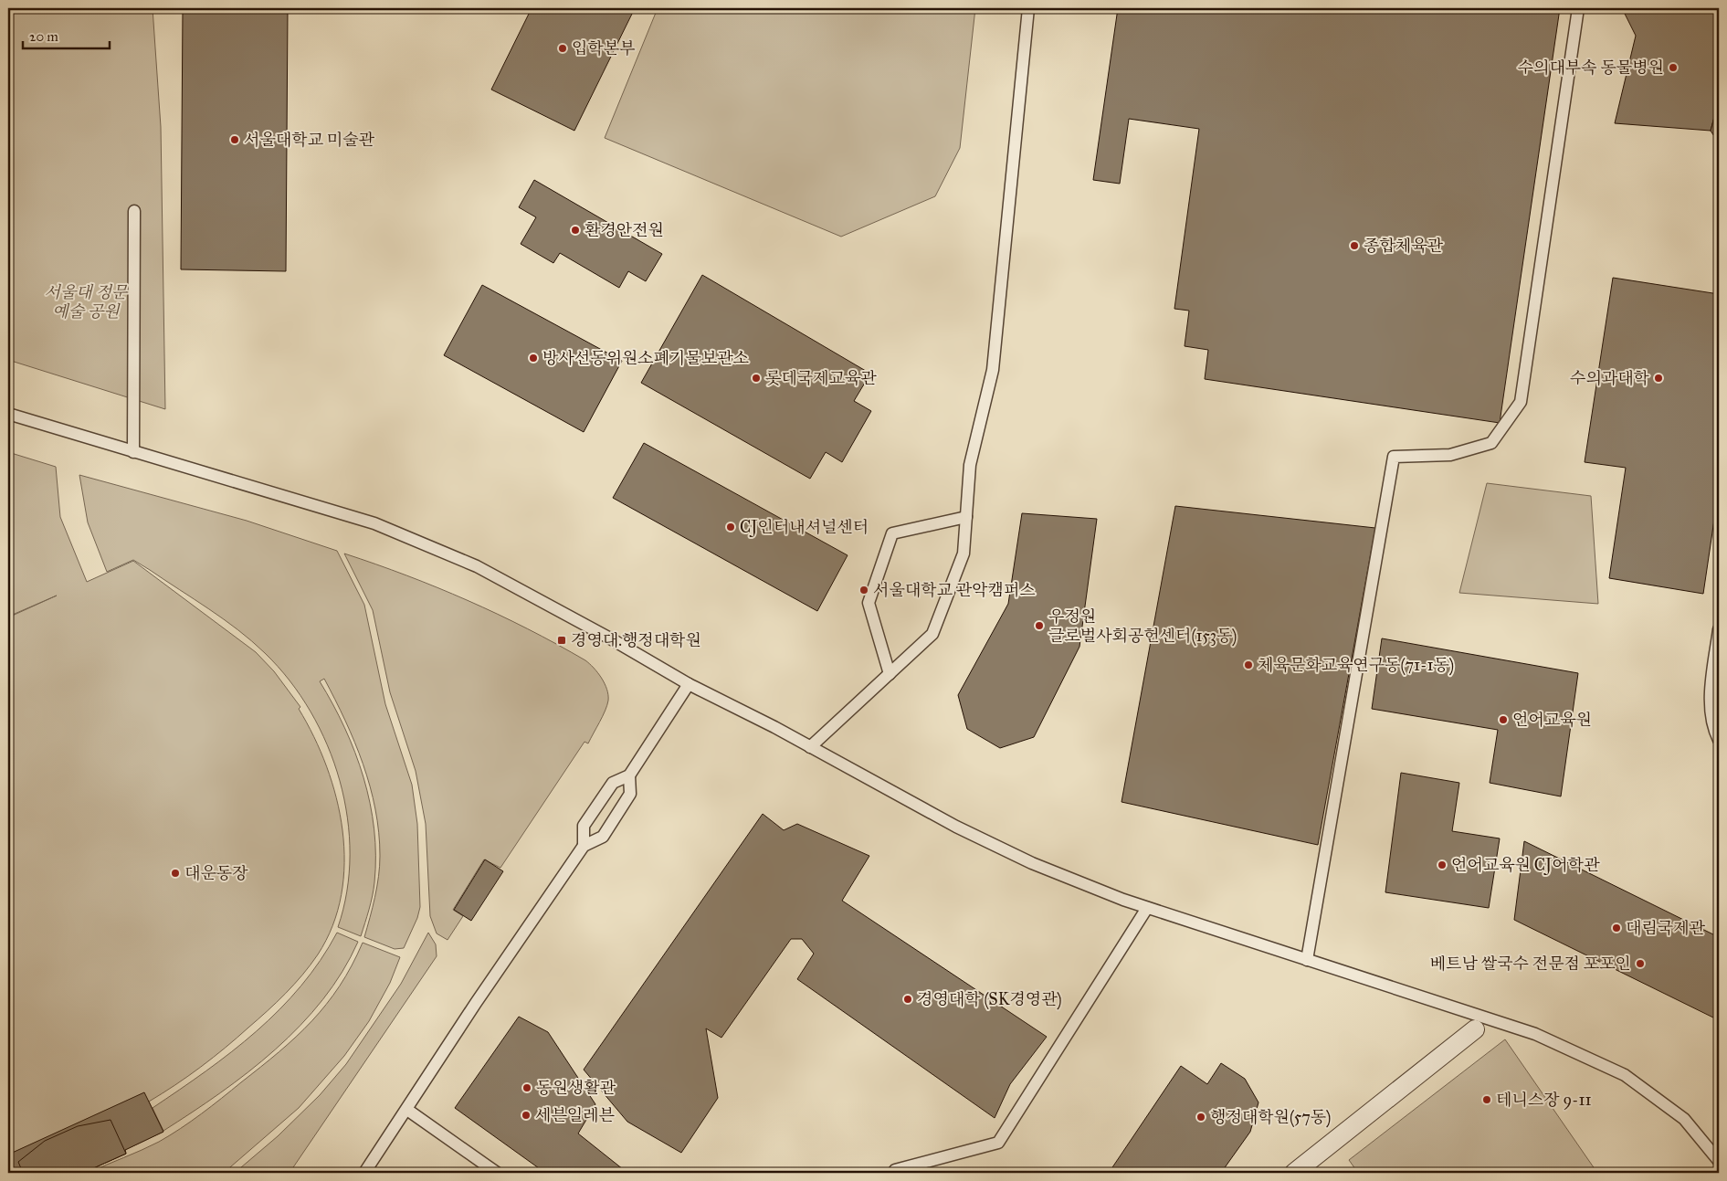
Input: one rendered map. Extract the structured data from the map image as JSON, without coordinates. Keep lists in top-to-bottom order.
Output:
{
  "parks": ["서울대 정문 예술 공원"],
  "places": {
    "other": [
      "입학본부",
      "수의대부속 동물병원",
      "서울대학교 미술관",
      "환경안전원",
      "종합체육관",
      "방사선동위원소폐기물보관소",
      "롯데국제교육관",
      "수의과대학",
      "CJ인터내셔널센터",
      "서울대학교 관악캠퍼스",
      "우정원 글로벌사회공헌센터(153동)",
      "체육문화교육연구동(71-1동)",
      "언어교육원",
      "언어교육원 CJ어학관",
      "대운동장",
      "대림국제관",
      "베트남 쌀국수 전문점 포포인",
      "경영대학 (SK경영관)",
      "동원생활관",
      "테니스장 9-11",
      "세븐일레븐",
      "행정대학원(57동)"
    ],
    "transit": ["경영대.행정대학원"]
  },
  "scale_bar": "20 m"
}
